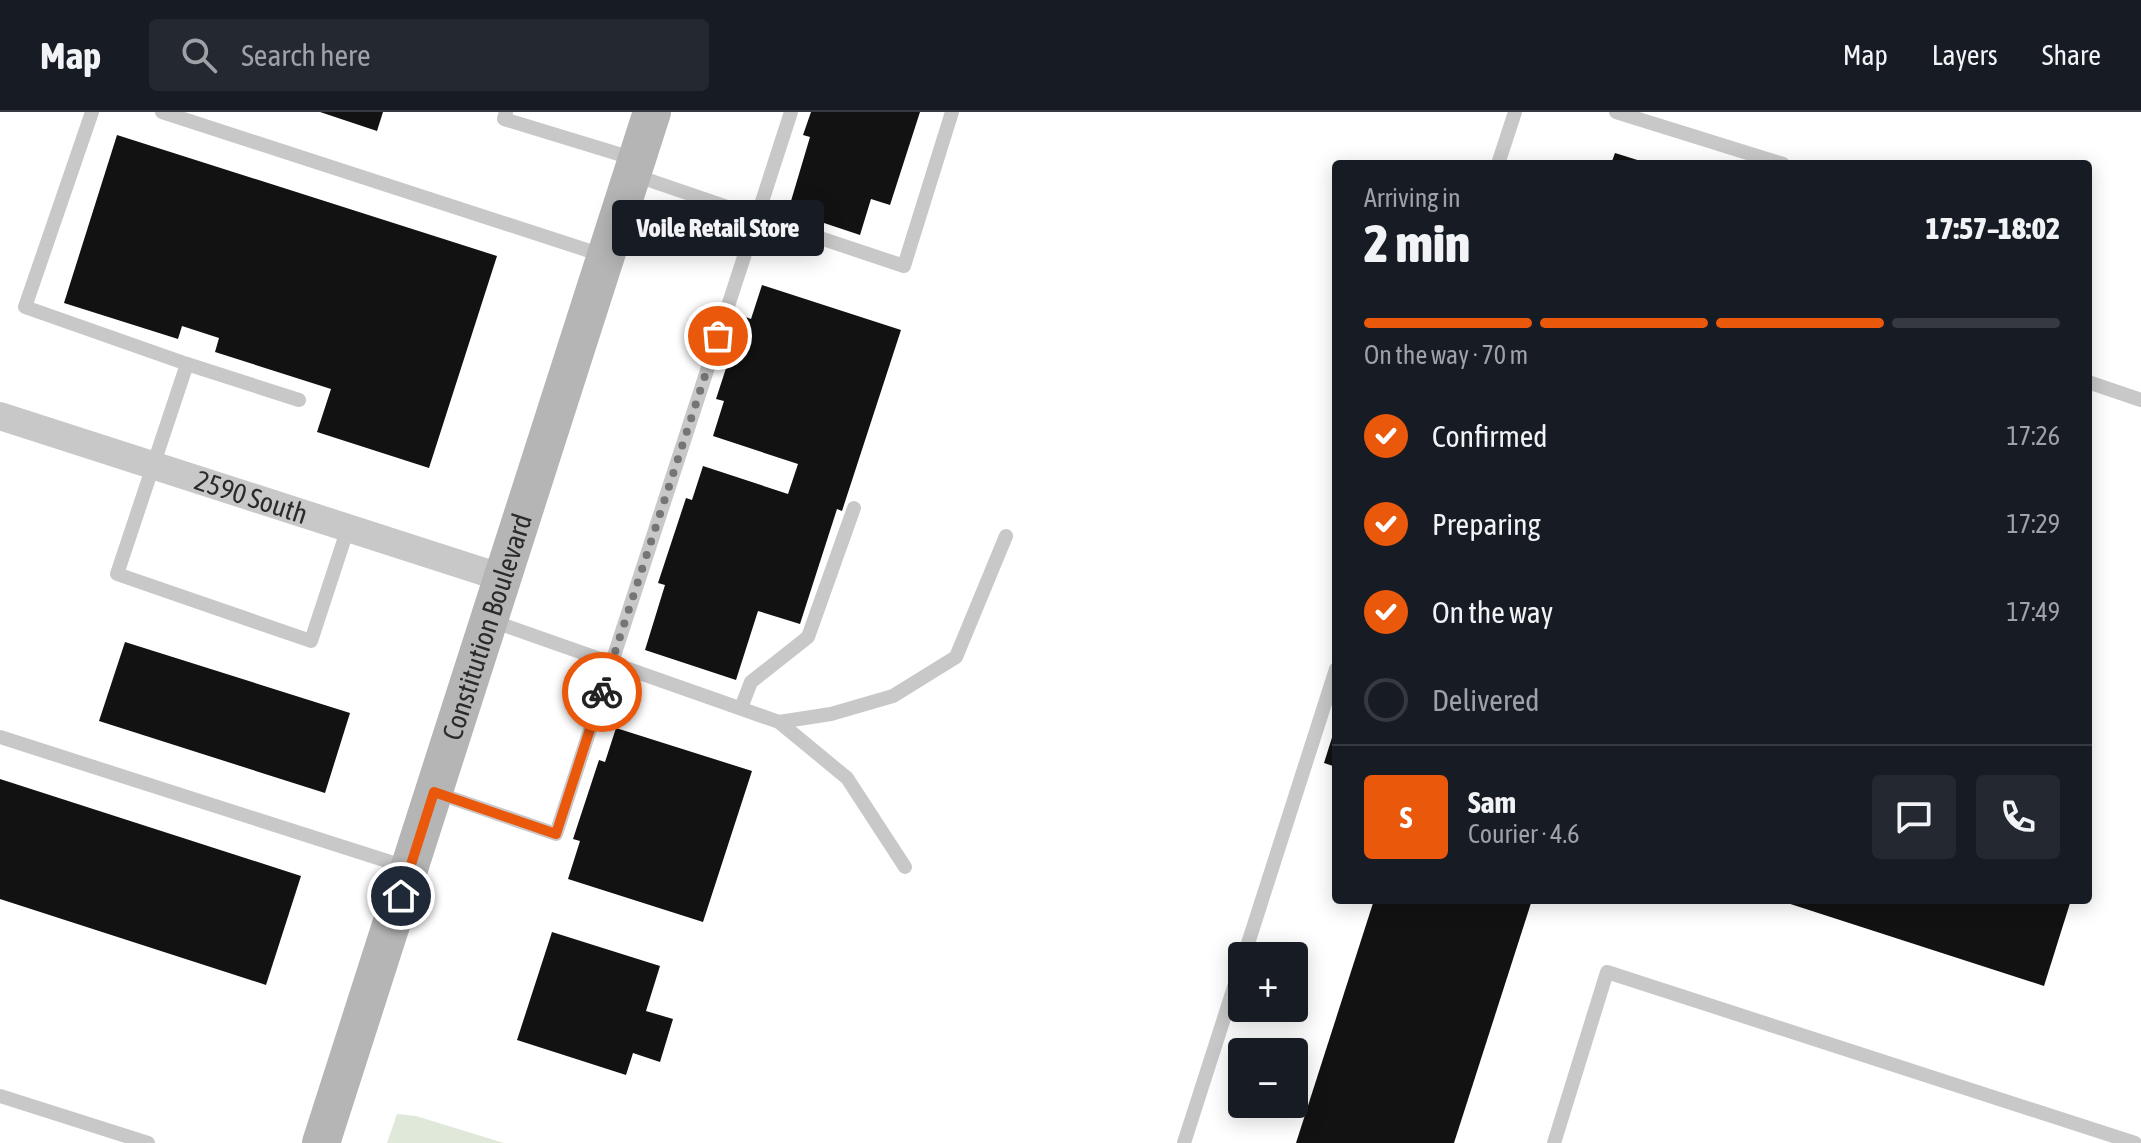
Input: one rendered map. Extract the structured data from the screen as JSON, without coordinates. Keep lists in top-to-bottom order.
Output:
{
  "streets": {
    "street": ["2590 South", "Constitution Boulevard"]
  },
  "crossings": [
    ["2590 South", "Constitution Boulevard"]
  ],
  "places": ["Voile Retail Store"],
  "page": {
    "header": "Map",
    "search": "Search here",
    "nav": ["Map", "Layers", "Share"],
    "heading": ["2 min", "Arriving in", "17:57–18:02"],
    "panel": ["Sam", "Courier · 4.6"],
    "bubble": "Voile Retail Store",
    "bar": "On the way · 70 m",
    "list": [
      ["Confirmed", "17:26"],
      ["Preparing", "17:29"],
      ["On the way", "17:49"],
      "Delivered"
    ],
    "round": "S",
    "map_buttons": ["+", "−"]
  }
}
